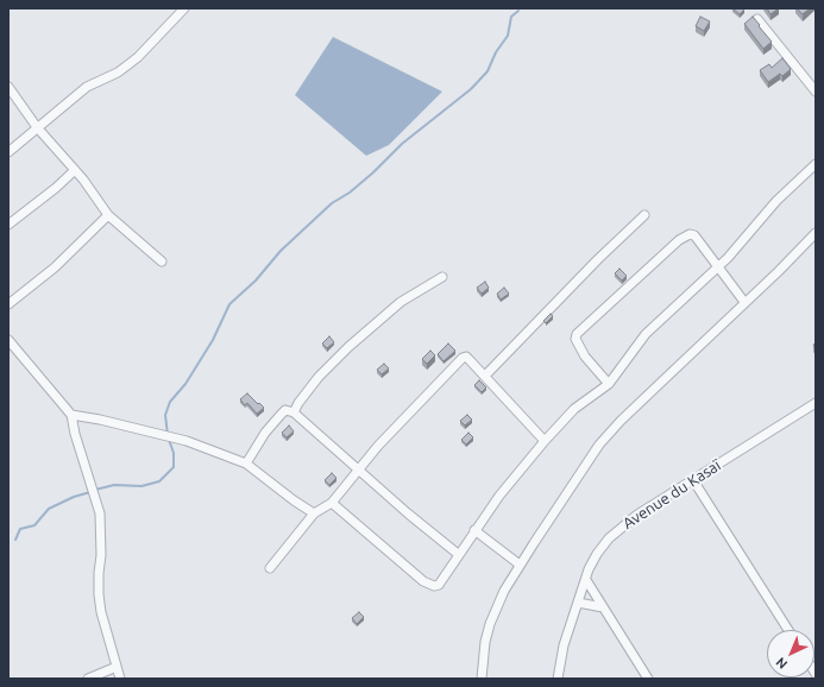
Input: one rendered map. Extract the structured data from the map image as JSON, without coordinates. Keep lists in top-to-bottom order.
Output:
{
  "streets": {
    "street": ["Avenue du Kasaï"]
  },
  "north": "bottom left"
}
